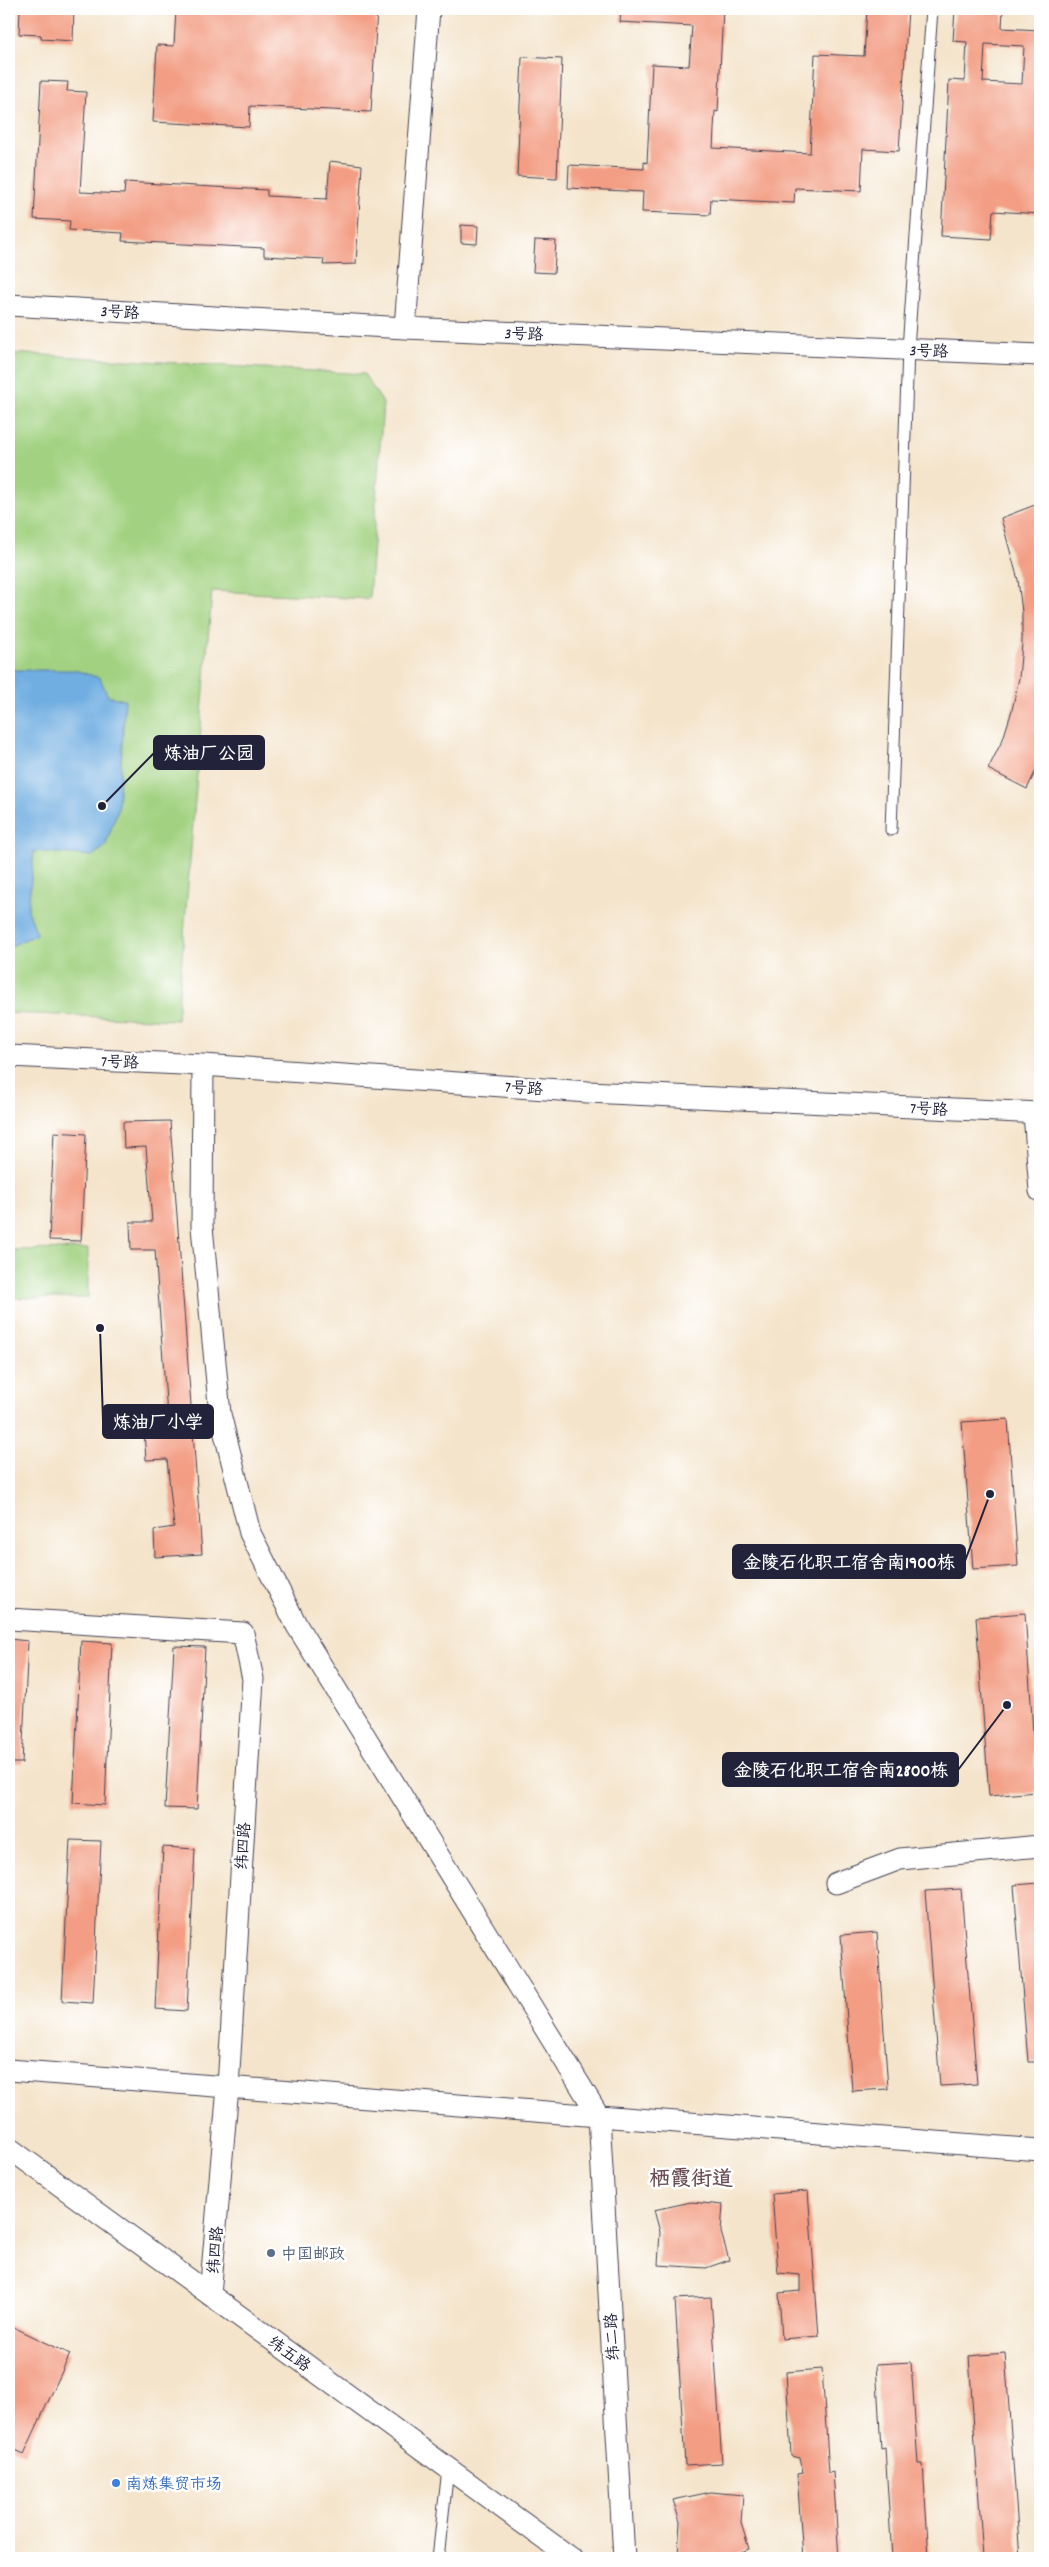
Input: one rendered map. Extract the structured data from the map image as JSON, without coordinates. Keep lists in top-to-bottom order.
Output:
{
  "streets": {
    "street": [
      "3号路",
      "7号路",
      "纬四路",
      "纬二路",
      "纬五路"
    ]
  },
  "crossings": [
    ["纬四路", "纬五路"]
  ],
  "districts": ["栖霞街道"],
  "places": [
    "炼油厂公园",
    "炼油厂小学",
    "金陵石化职工宿舍南1900栋",
    "金陵石化职工宿舍南2800栋",
    "中国邮政",
    "南炼集贸市场"
  ]
}
